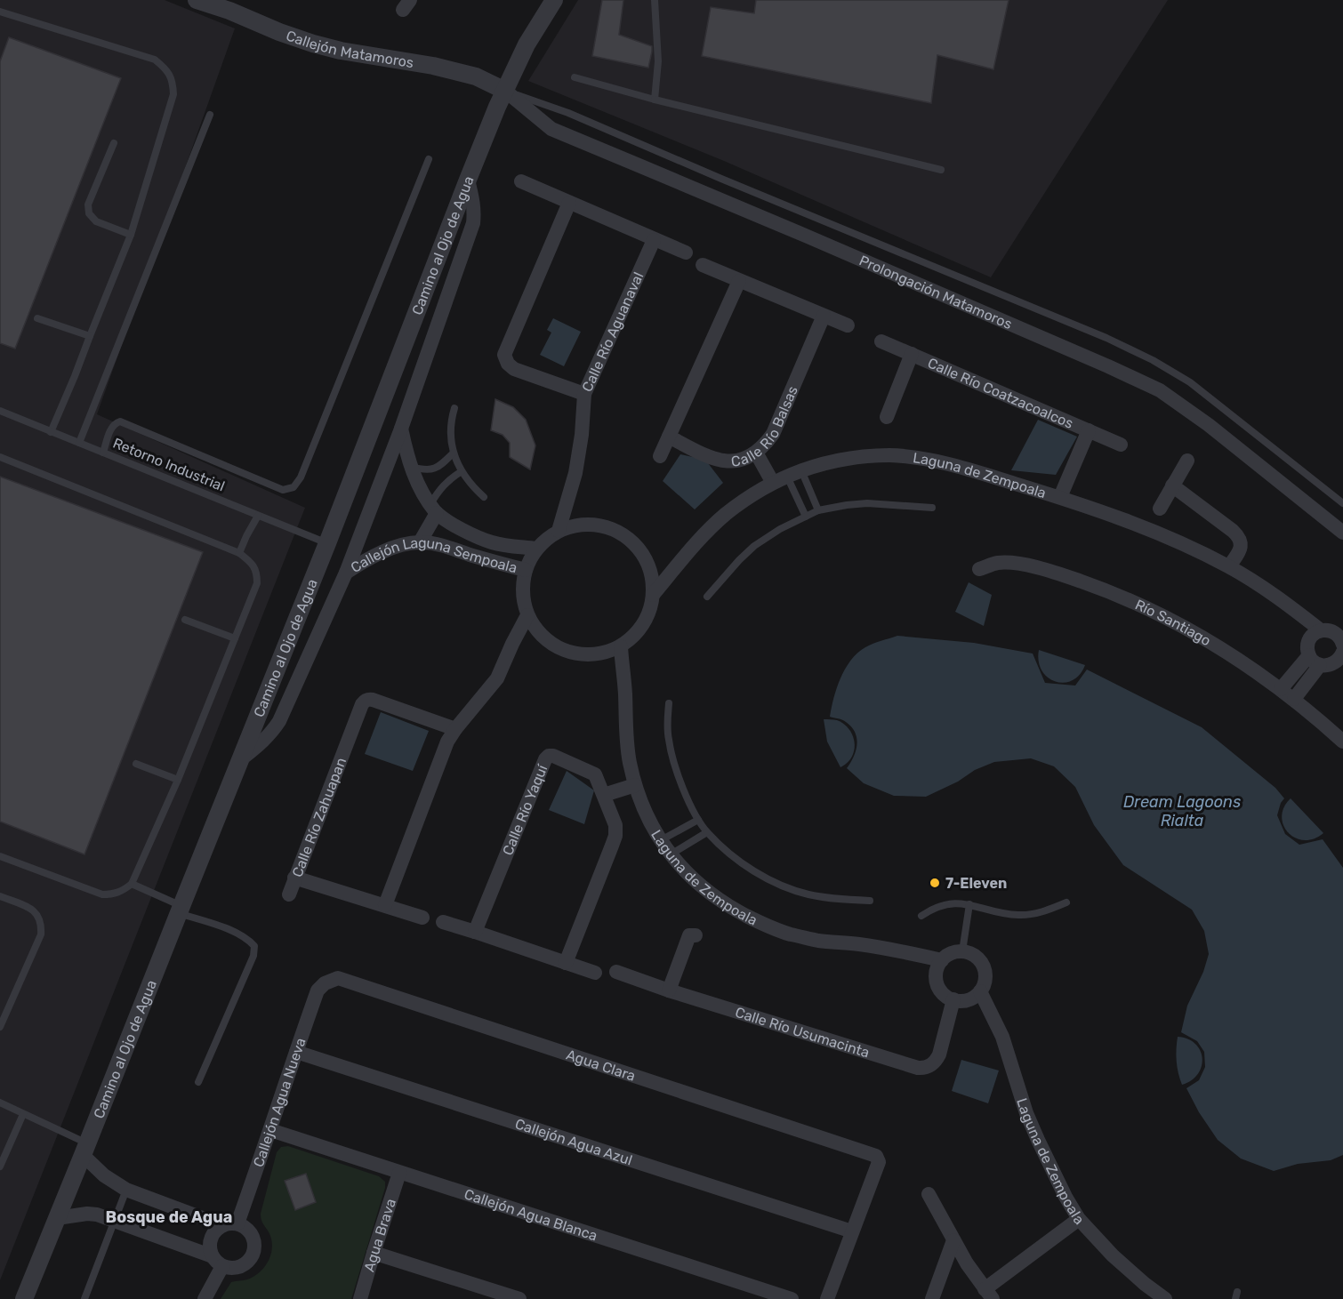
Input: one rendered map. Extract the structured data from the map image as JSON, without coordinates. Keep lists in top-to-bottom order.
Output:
{
  "streets": {
    "street": [
      "Callejón Matamoros",
      "Camino al Ojo de Agua",
      "Prolongación Matamoros",
      "Calle Río Aguanaval",
      "Calle Río Coatzacoalcos",
      "Calle Río Balsas",
      "Laguna de Zempoala",
      "Callejón Laguna Sempoala",
      "Río Santiago",
      "Calle Río Yaquí",
      "Calle Río Zahuapan",
      "Calle Río Usumacinta",
      "Agua Clara",
      "Callejón Agua Nueva",
      "Callejón Agua Azul",
      "Callejón Agua Blanca",
      "Agua Brava"
    ],
    "lane": ["Retorno Industrial"]
  },
  "crossings": [
    ["Callejón Matamoros", "Camino al Ojo de Agua"],
    ["Callejón Matamoros", "Prolongación Matamoros"],
    ["Camino al Ojo de Agua", "Prolongación Matamoros"],
    ["Camino al Ojo de Agua", "Retorno Industrial"],
    ["Calle Río Coatzacoalcos", "Laguna de Zempoala"],
    ["Laguna de Zempoala", "Callejón Laguna Sempoala"],
    ["Laguna de Zempoala", "Calle Río Usumacinta"],
    ["Agua Clara", "Callejón Agua Nueva"],
    ["Agua Clara", "Callejón Agua Azul"],
    ["Callejón Agua Nueva", "Callejón Agua Azul"],
    ["Callejón Agua Nueva", "Callejón Agua Blanca"],
    ["Callejón Agua Blanca", "Agua Brava"]
  ],
  "districts": ["Bosque de Agua"],
  "water": ["Dream Lagoons Rialta"],
  "places": ["7-Eleven"]
}
